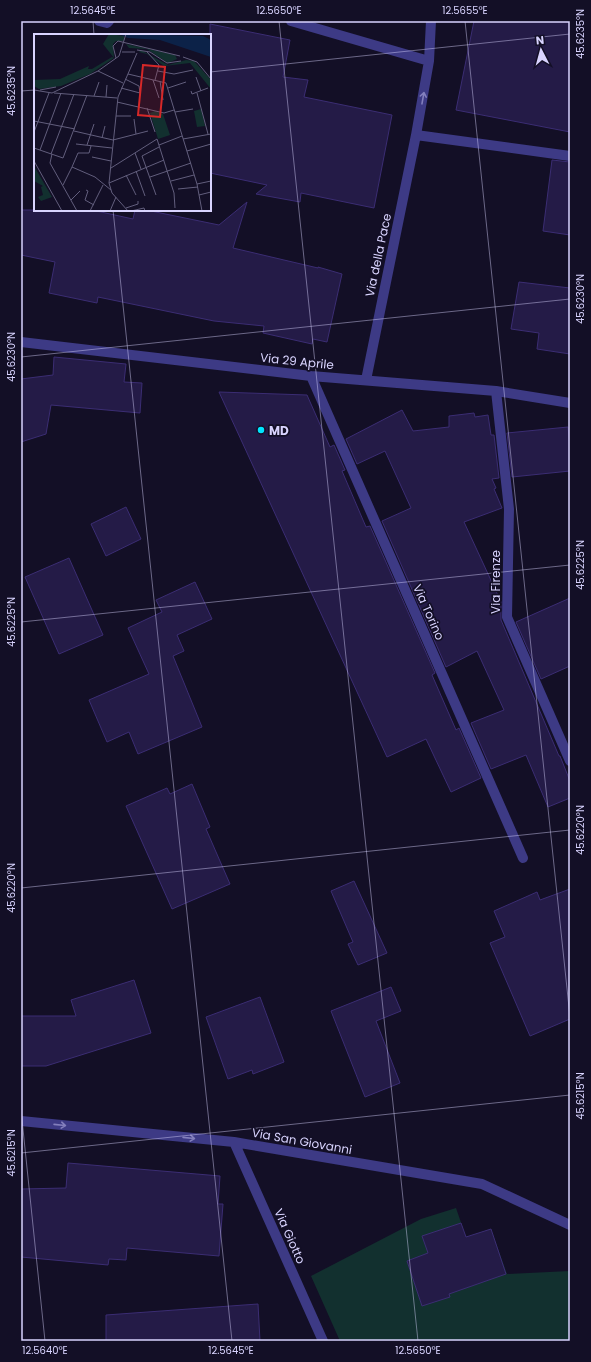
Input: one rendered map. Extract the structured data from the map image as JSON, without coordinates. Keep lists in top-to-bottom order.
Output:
{
  "streets": {
    "street": [
      "Via della Pace",
      "Via 29 Aprile",
      "Via Firenze",
      "Via Torino",
      "Via San Giovanni",
      "Via Giotto"
    ]
  },
  "crossings": [
    ["Via della Pace", "Via 29 Aprile"],
    ["Via 29 Aprile", "Via Firenze"],
    ["Via 29 Aprile", "Via Torino"],
    ["Via San Giovanni", "Via Giotto"]
  ],
  "one_way": ["Via San Giovanni"],
  "places": ["MD"],
  "north": "top",
  "coordinates": [
    "12.5645°E",
    "12.5650°E",
    "12.5655°E",
    "45.6235°N",
    "45.6230°N",
    "45.6225°N",
    "45.6220°N",
    "45.6215°N",
    "12.5640°E"
  ]
}
